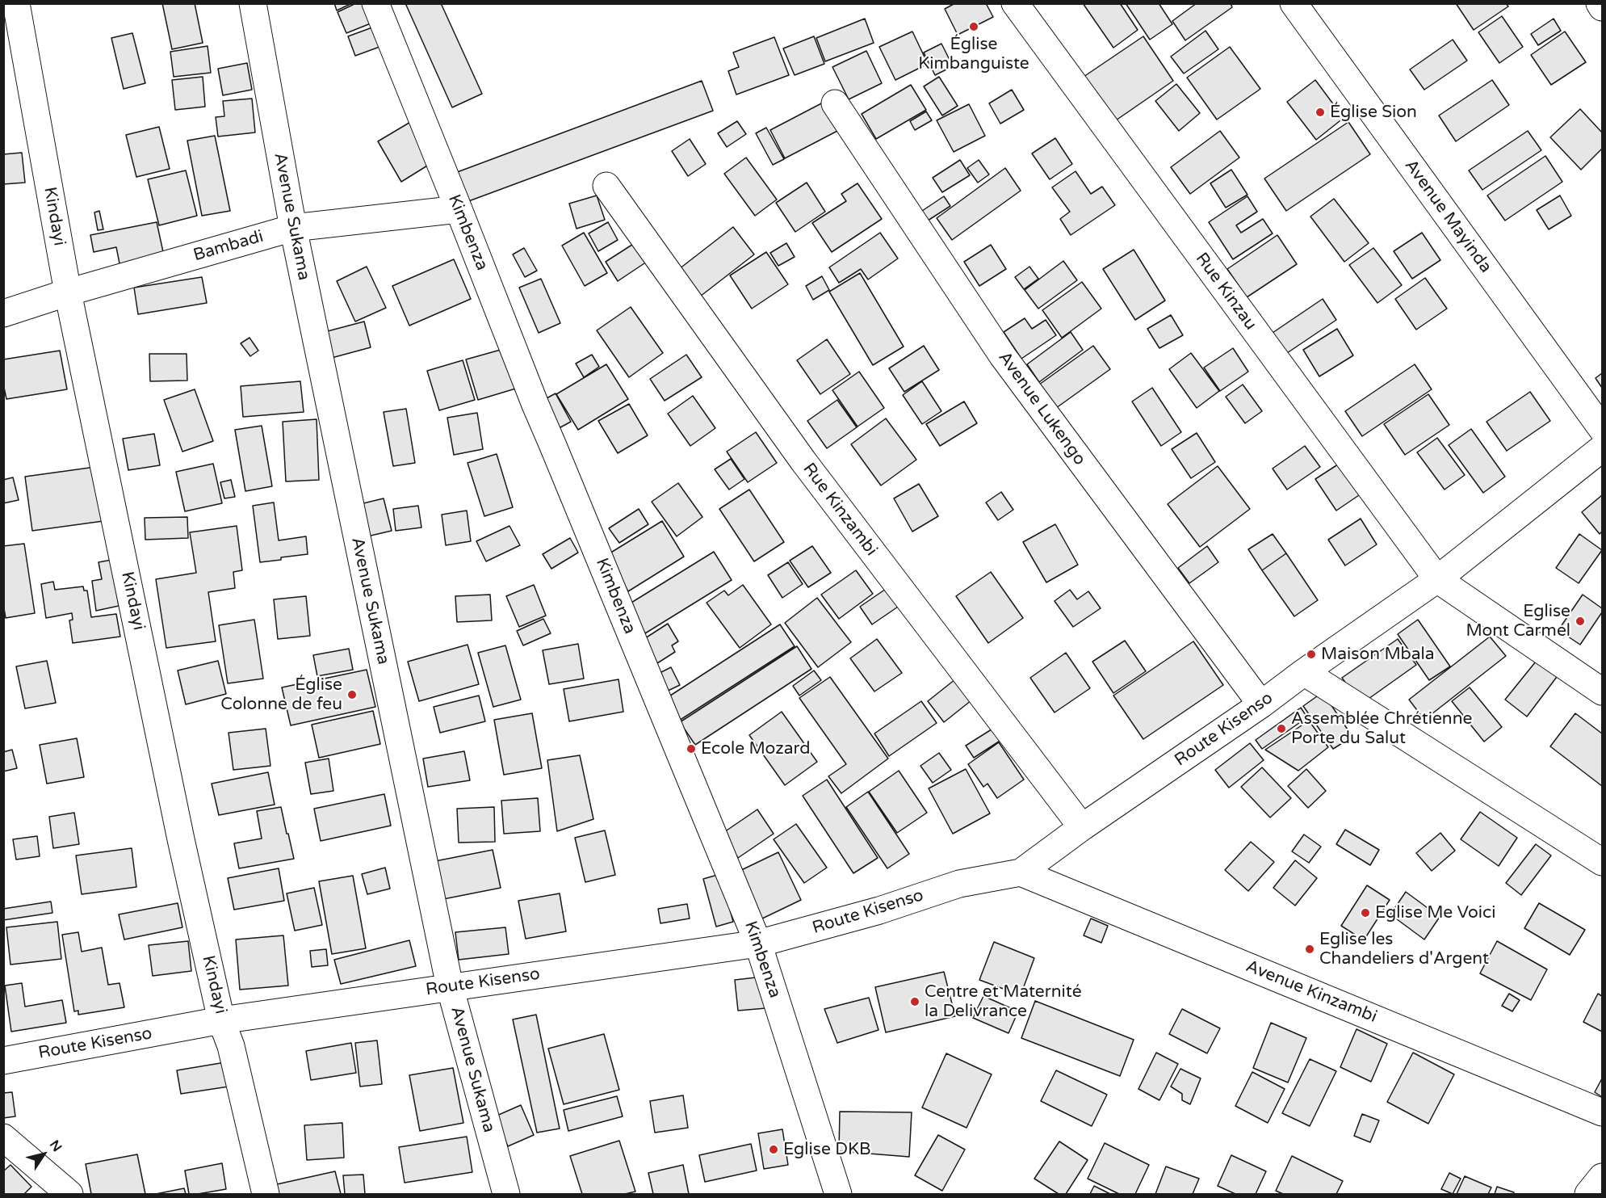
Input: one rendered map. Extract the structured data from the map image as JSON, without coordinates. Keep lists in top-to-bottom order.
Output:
{
  "streets": {
    "street": [
      "Kindayi",
      "Avenue Sukama",
      "Avenue Mayinda",
      "Kimbenza",
      "Bambadi",
      "Rue Kinzau",
      "Avenue Lukengo",
      "Rue Kinzambi",
      "Route Kisenso",
      "Avenue Kinzambi"
    ]
  },
  "crossings": [
    ["Kindayi", "Bambadi"],
    ["Kindayi", "Route Kisenso"],
    ["Avenue Sukama", "Bambadi"],
    ["Avenue Sukama", "Route Kisenso"],
    ["Kimbenza", "Bambadi"],
    ["Kimbenza", "Route Kisenso"],
    ["Rue Kinzau", "Route Kisenso"],
    ["Avenue Lukengo", "Route Kisenso"],
    ["Rue Kinzambi", "Route Kisenso"],
    ["Route Kisenso", "Avenue Kinzambi"]
  ],
  "places": [
    "Église Kimbanguiste",
    "Église Sion",
    "Eglise Mont Carmel",
    "Maison Mbala",
    "Église Colonne de feu",
    "Assemblée Chrétienne Porte du Salut",
    "Ecole Mozard",
    "Eglise Me Voici",
    "Eglise les Chandeliers d'Argent",
    "Centre et Maternité la Delivrance",
    "Eglise DKB"
  ],
  "north": "top right"
}
